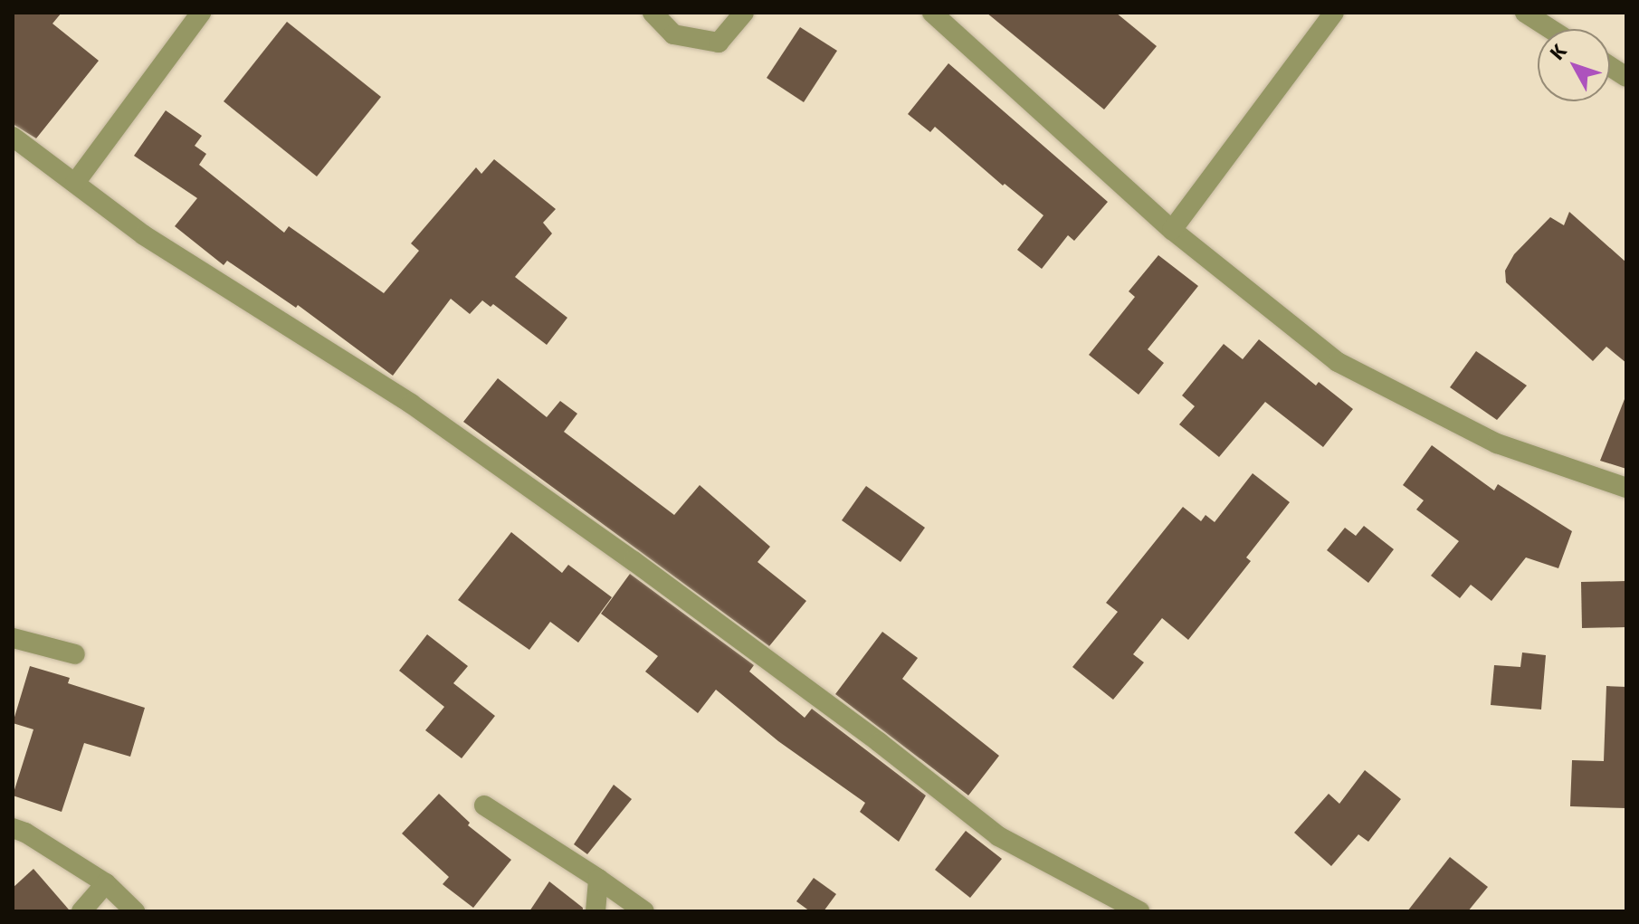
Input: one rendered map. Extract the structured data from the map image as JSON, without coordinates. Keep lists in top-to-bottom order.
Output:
{
  "north": "top left"
}
